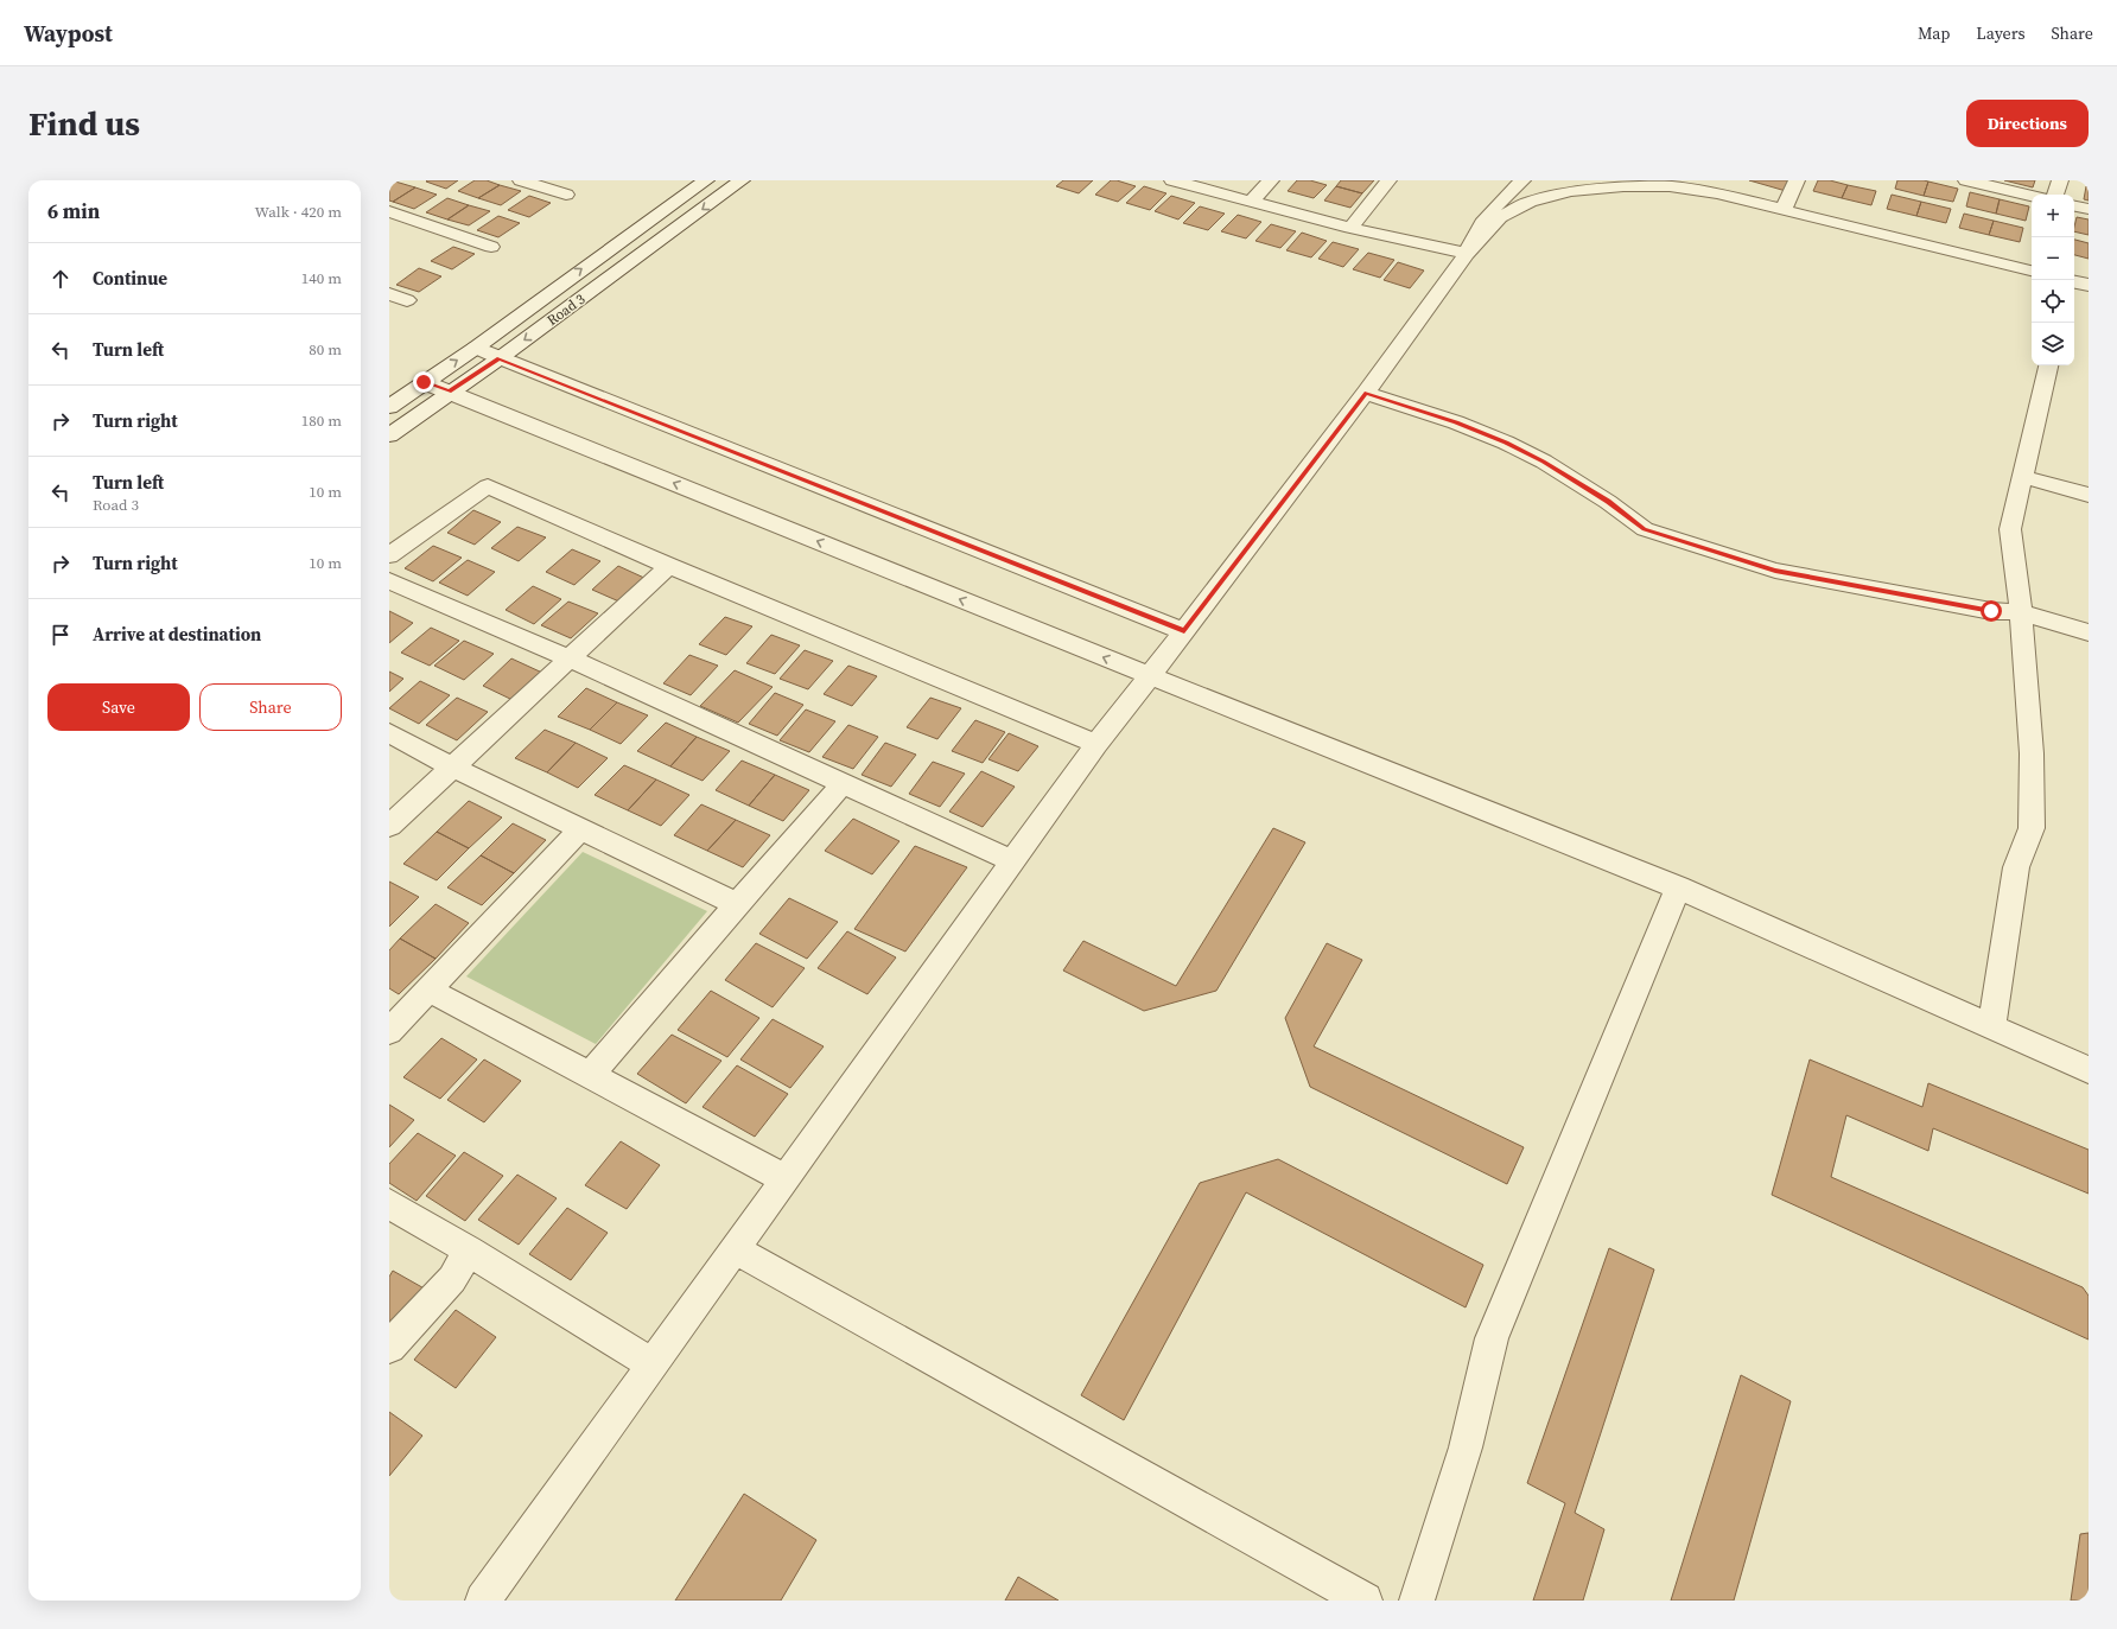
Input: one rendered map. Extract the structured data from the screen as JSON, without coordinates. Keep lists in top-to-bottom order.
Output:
{
  "streets": {
    "street": ["Road 3"]
  },
  "page": {
    "header": "Waypost",
    "nav": ["Map", "Layers", "Share"],
    "buttons": [
      "Directions",
      ["Save", "Share"]
    ],
    "title": "Find us",
    "heading": ["6 min", "Walk · 420 m"],
    "map_buttons": ["+", "−"],
    "list": [
      ["Continue", "140 m"],
      ["Turn left", "80 m"],
      ["Turn right", "180 m"],
      ["Turn left", "Road 3", "10 m"],
      ["Turn right", "10 m"],
      "Arrive at destination"
    ]
  }
}
